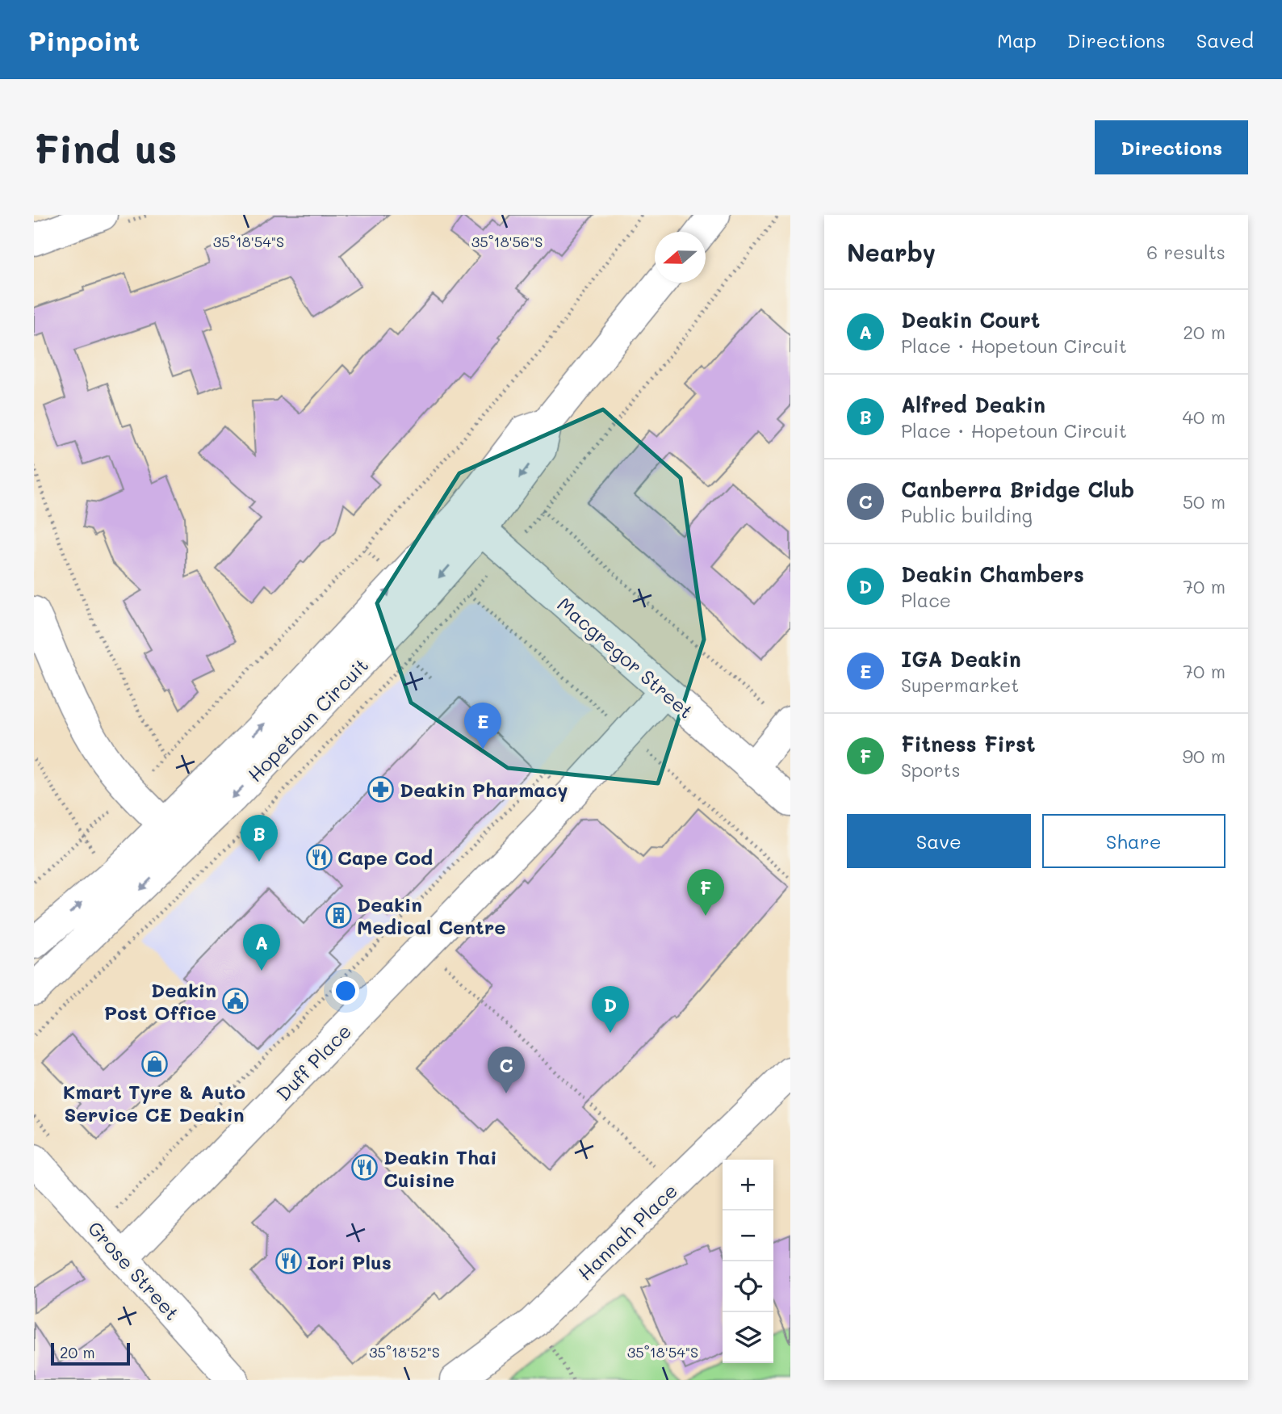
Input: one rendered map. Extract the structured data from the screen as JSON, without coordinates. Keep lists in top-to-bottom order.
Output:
{
  "streets": {
    "main road": [
      "Macgregor Street",
      "Hopetoun Circuit",
      "Duff Place",
      "Hannah Place",
      "Grose Street"
    ]
  },
  "crossings": [
    ["Macgregor Street", "Hopetoun Circuit"],
    ["Macgregor Street", "Duff Place"],
    ["Duff Place", "Grose Street"]
  ],
  "places": {
    "pharmacy": ["Deakin Pharmacy"],
    "restaurant": ["Cape Cod", "Deakin Thai Cuisine", "Iori Plus"],
    "building": ["Deakin Medical Centre"],
    "public building": ["Deakin Post Office"],
    "shop": ["Kmart Tyre & Auto Service CE Deakin"]
  },
  "scale_bar": "20 m",
  "north": "left",
  "page": {
    "header": "Pinpoint",
    "nav": ["Map", "Directions", "Saved"],
    "buttons": [
      "Directions",
      ["Save", "Share"]
    ],
    "title": "Find us",
    "heading": ["Nearby", "6 results"],
    "list": [
      {
        "mark": "A",
        "name": "Deakin Court",
        "note": "Place · Hopetoun Circuit",
        "value": "20 m"
      },
      {
        "mark": "B",
        "name": "Alfred Deakin",
        "note": "Place · Hopetoun Circuit",
        "value": "40 m"
      },
      {
        "mark": "C",
        "name": "Canberra Bridge Club",
        "note": "Public building",
        "value": "50 m"
      },
      {
        "mark": "D",
        "name": "Deakin Chambers",
        "note": "Place",
        "value": "70 m"
      },
      {
        "mark": "E",
        "name": "IGA Deakin",
        "note": "Supermarket",
        "value": "70 m"
      },
      {
        "mark": "F",
        "name": "Fitness First",
        "note": "Sports",
        "value": "90 m"
      }
    ],
    "pins": [
      "E",
      "B",
      "F",
      "A",
      "D",
      "C"
    ],
    "map_buttons": ["+", "−"],
    "scale": "20 m"
  },
  "coordinates": ["35°18'54\"S", "35°18'56\"S", "35°18'52\"S"]
}
